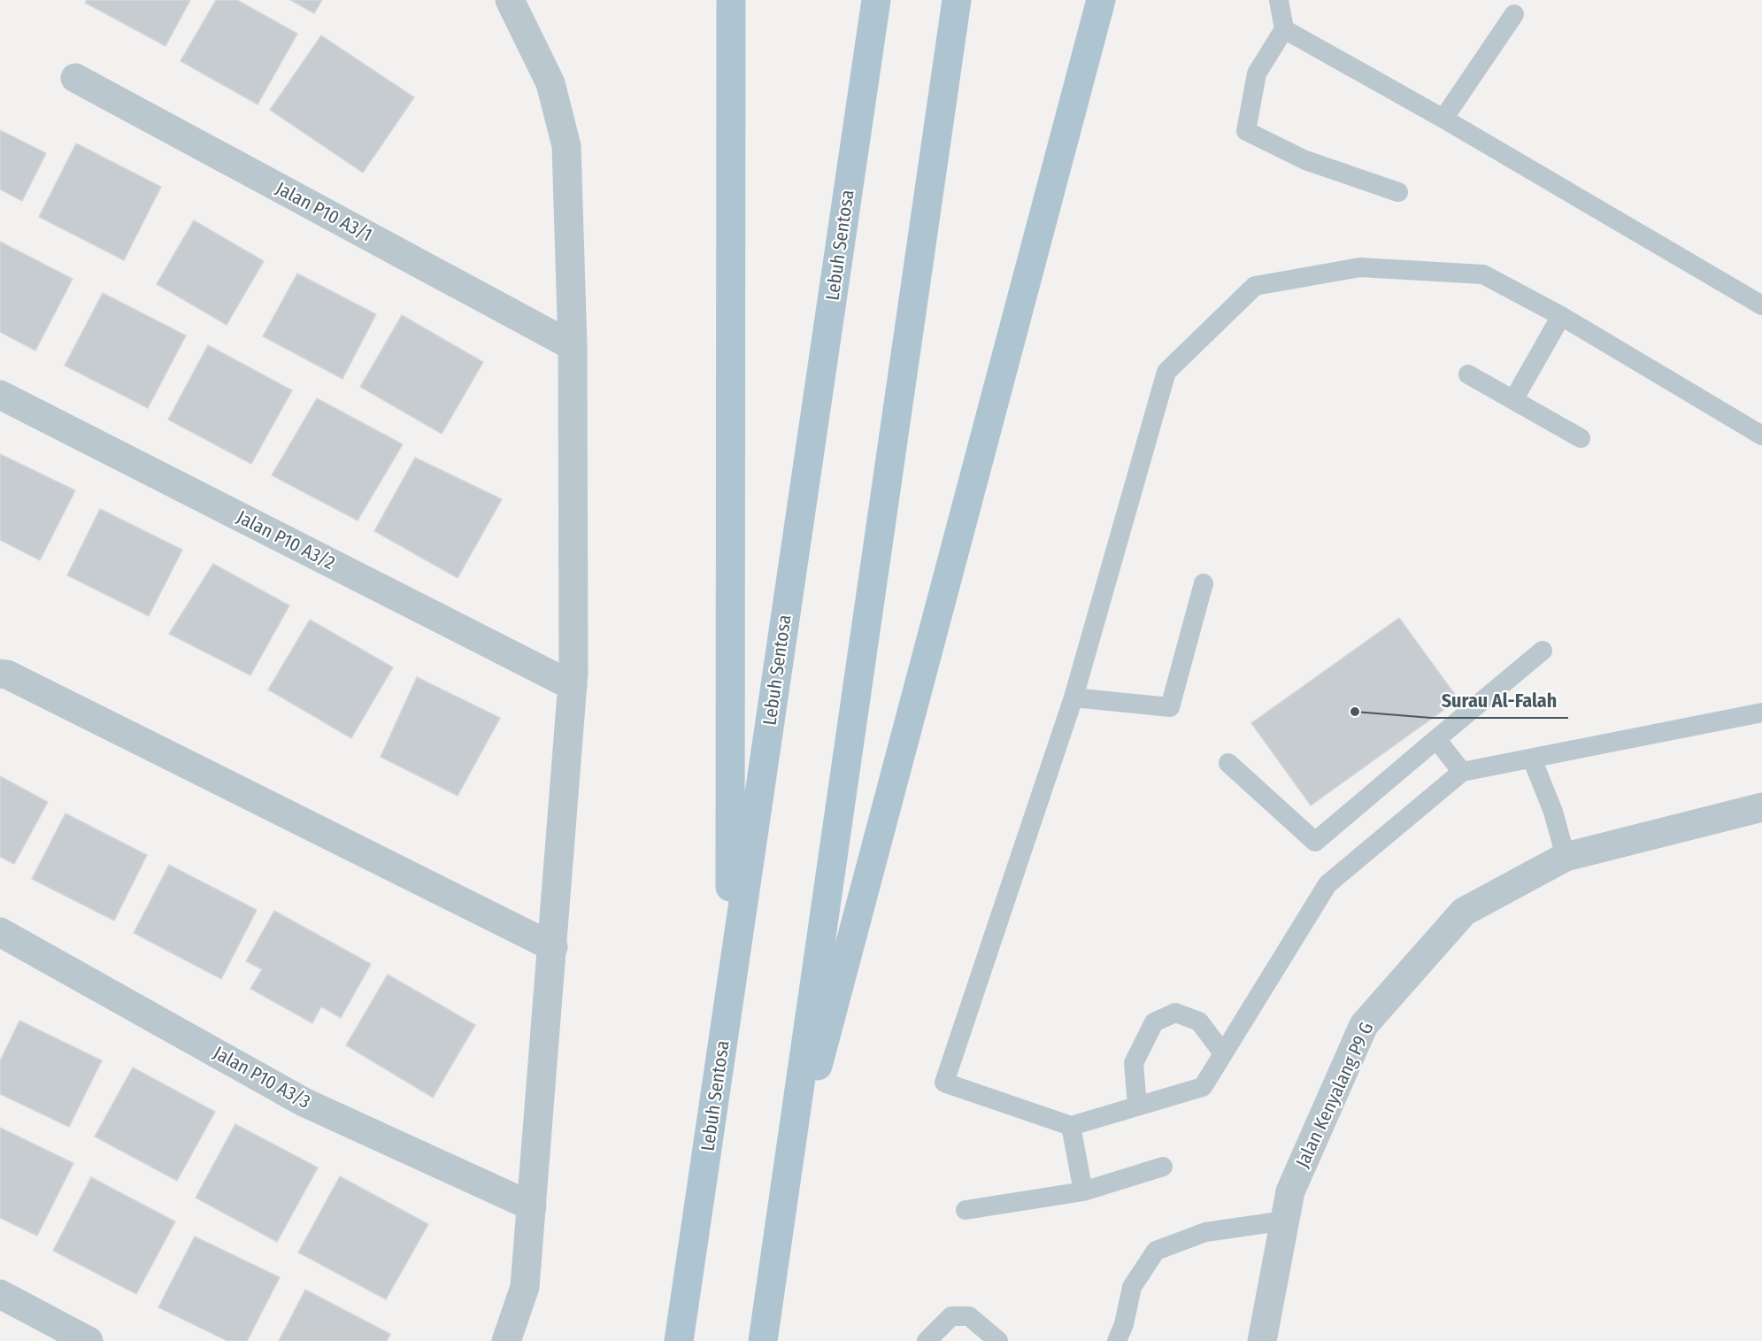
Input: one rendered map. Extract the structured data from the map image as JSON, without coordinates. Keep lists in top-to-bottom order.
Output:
{
  "streets": {
    "main road": ["Lebuh Sentosa"],
    "street": [
      "Jalan P10 A3/1",
      "Jalan P10 A3/2",
      "Jalan P10 A3/3",
      "Jalan Kenyalang P9 G"
    ]
  },
  "places": ["Surau Al-Falah"]
}
